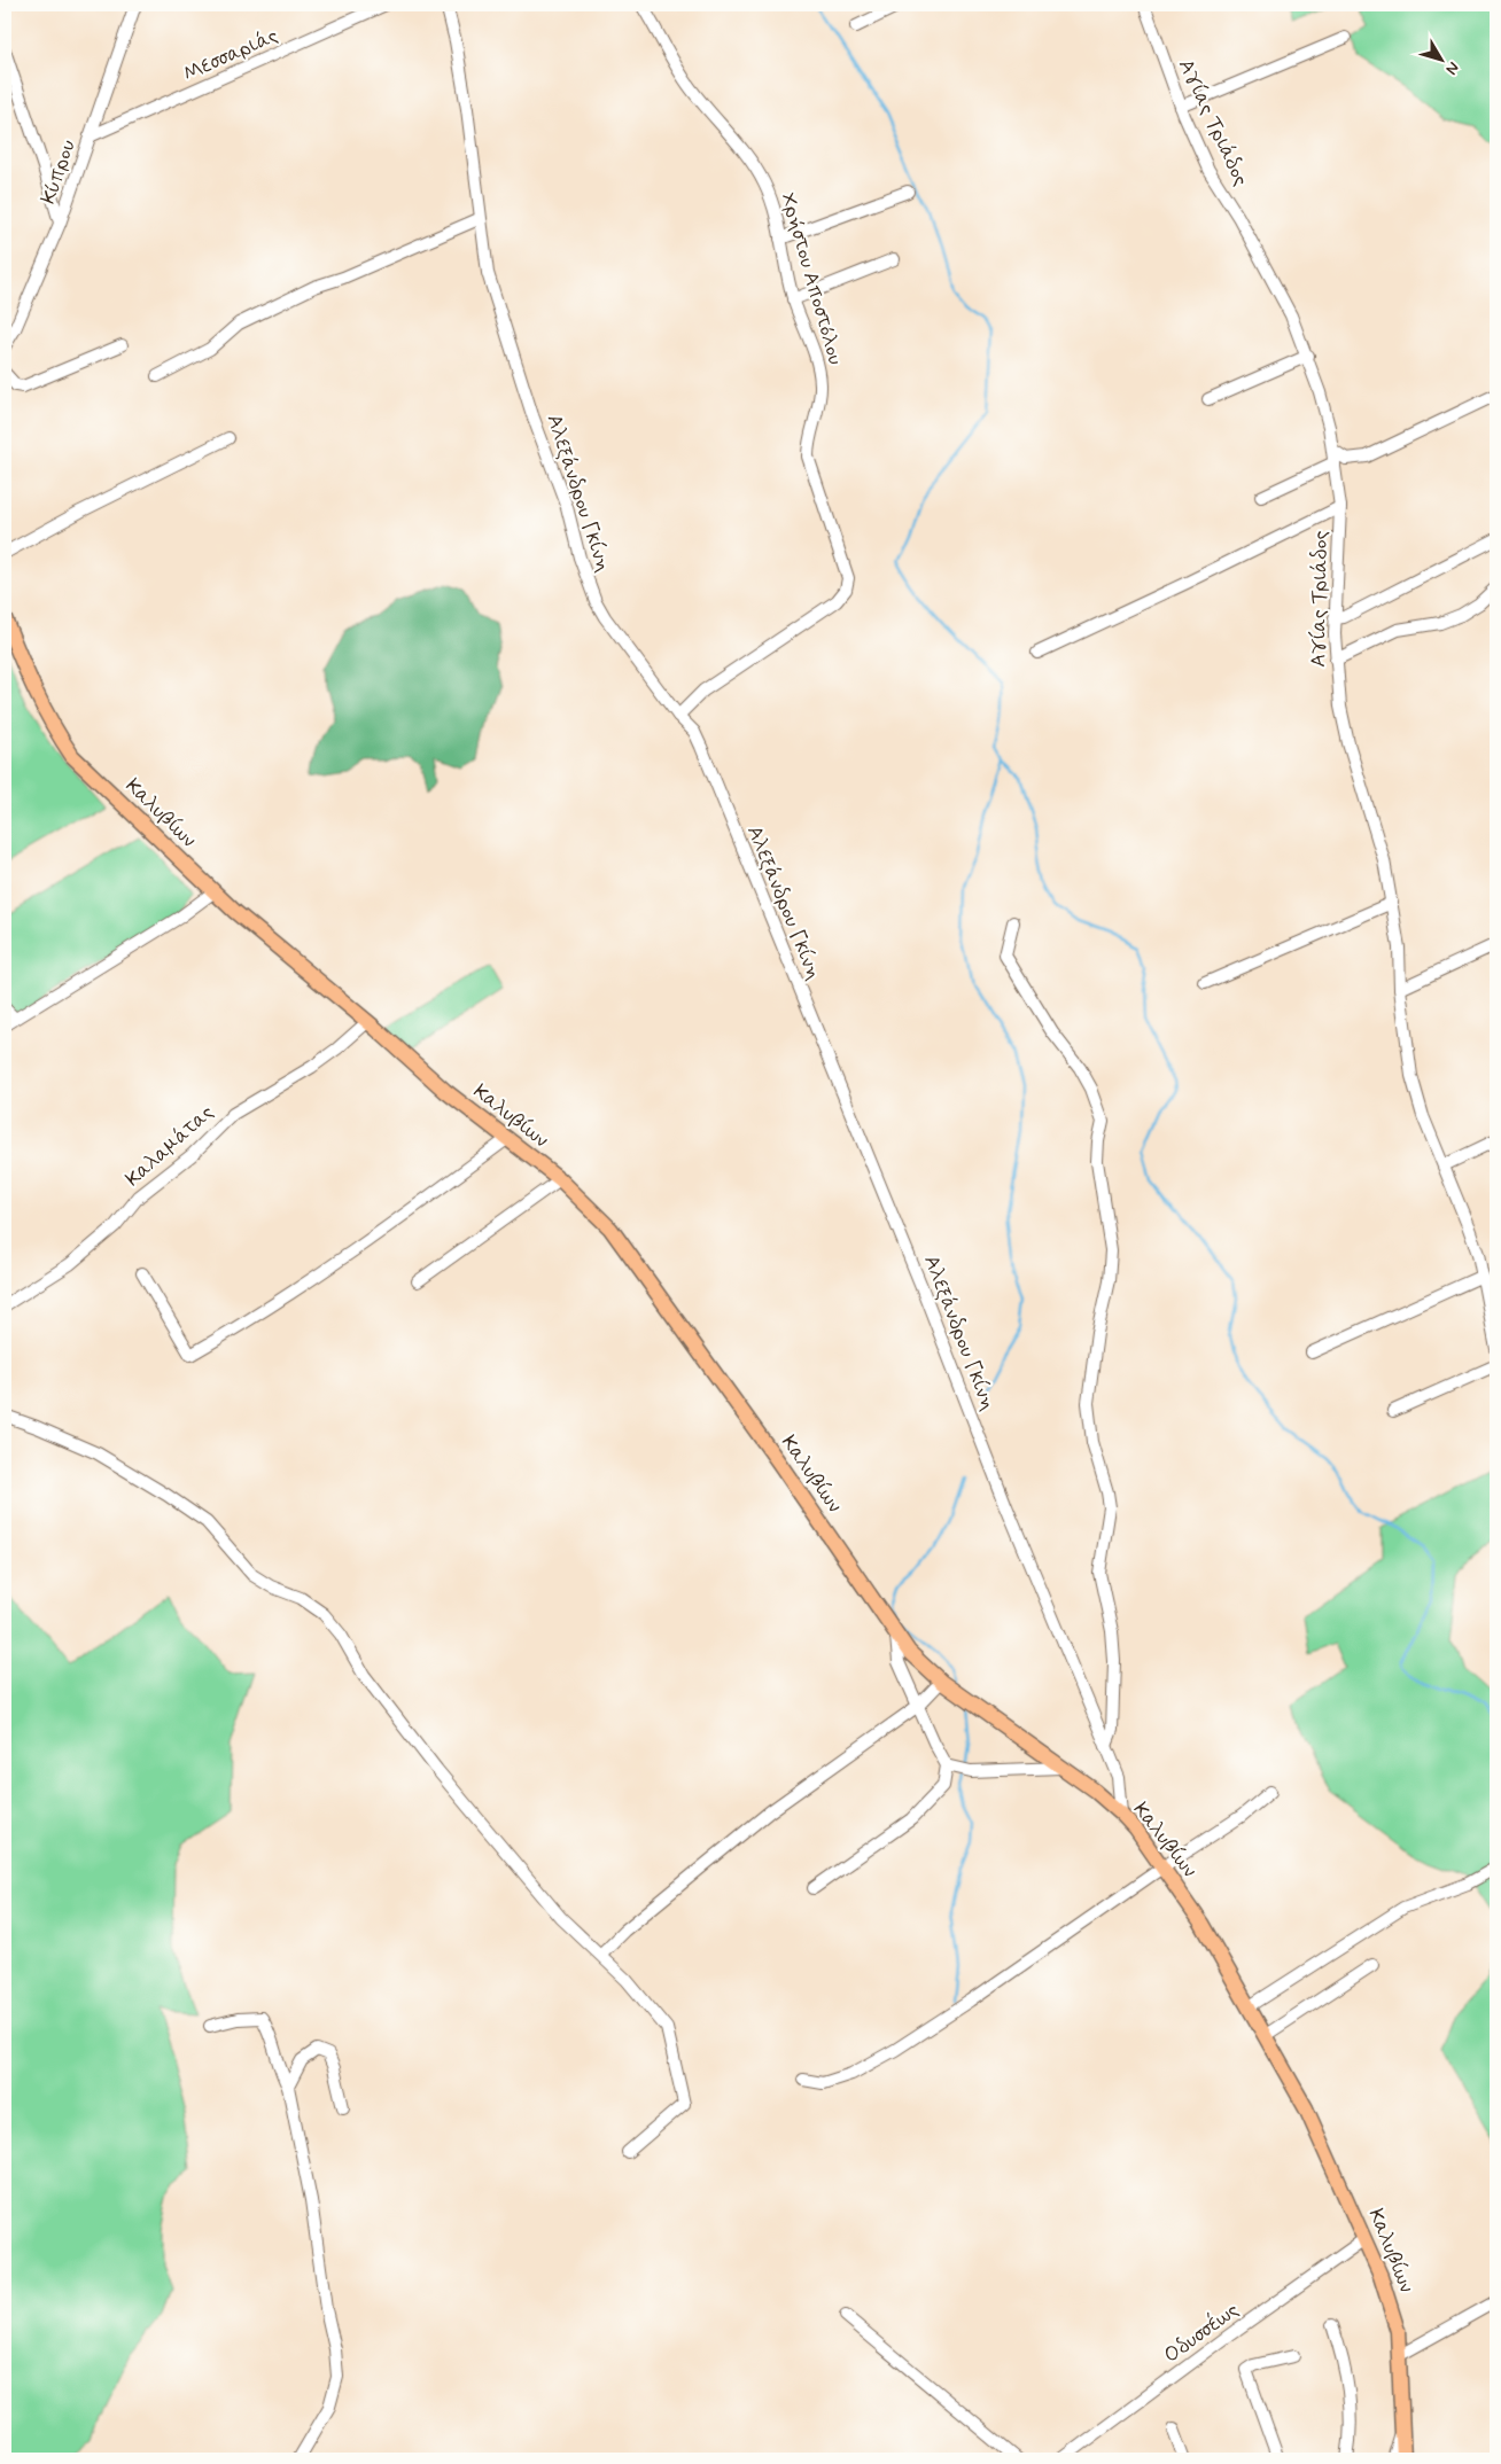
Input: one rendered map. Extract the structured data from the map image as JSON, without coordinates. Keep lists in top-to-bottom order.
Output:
{
  "streets": {
    "main road": ["Καλυβίων"],
    "street": [
      "Μεσσαριάς",
      "Αγίας Τριάδος",
      "Κύπρου",
      "Χρήστου Αποστόλου",
      "Αλεξάνδρου Γκίνη",
      "Καλαμάτας",
      "Οδυσσέως"
    ]
  },
  "crossings": [
    ["Μεσσαριάς", "Κύπρου"],
    ["Χρήστου Αποστόλου", "Αλεξάνδρου Γκίνη"],
    ["Αλεξάνδρου Γκίνη", "Καλυβίων"],
    ["Καλυβίων", "Καλαμάτας"],
    ["Καλυβίων", "Οδυσσέως"]
  ],
  "north": "bottom right"
}
